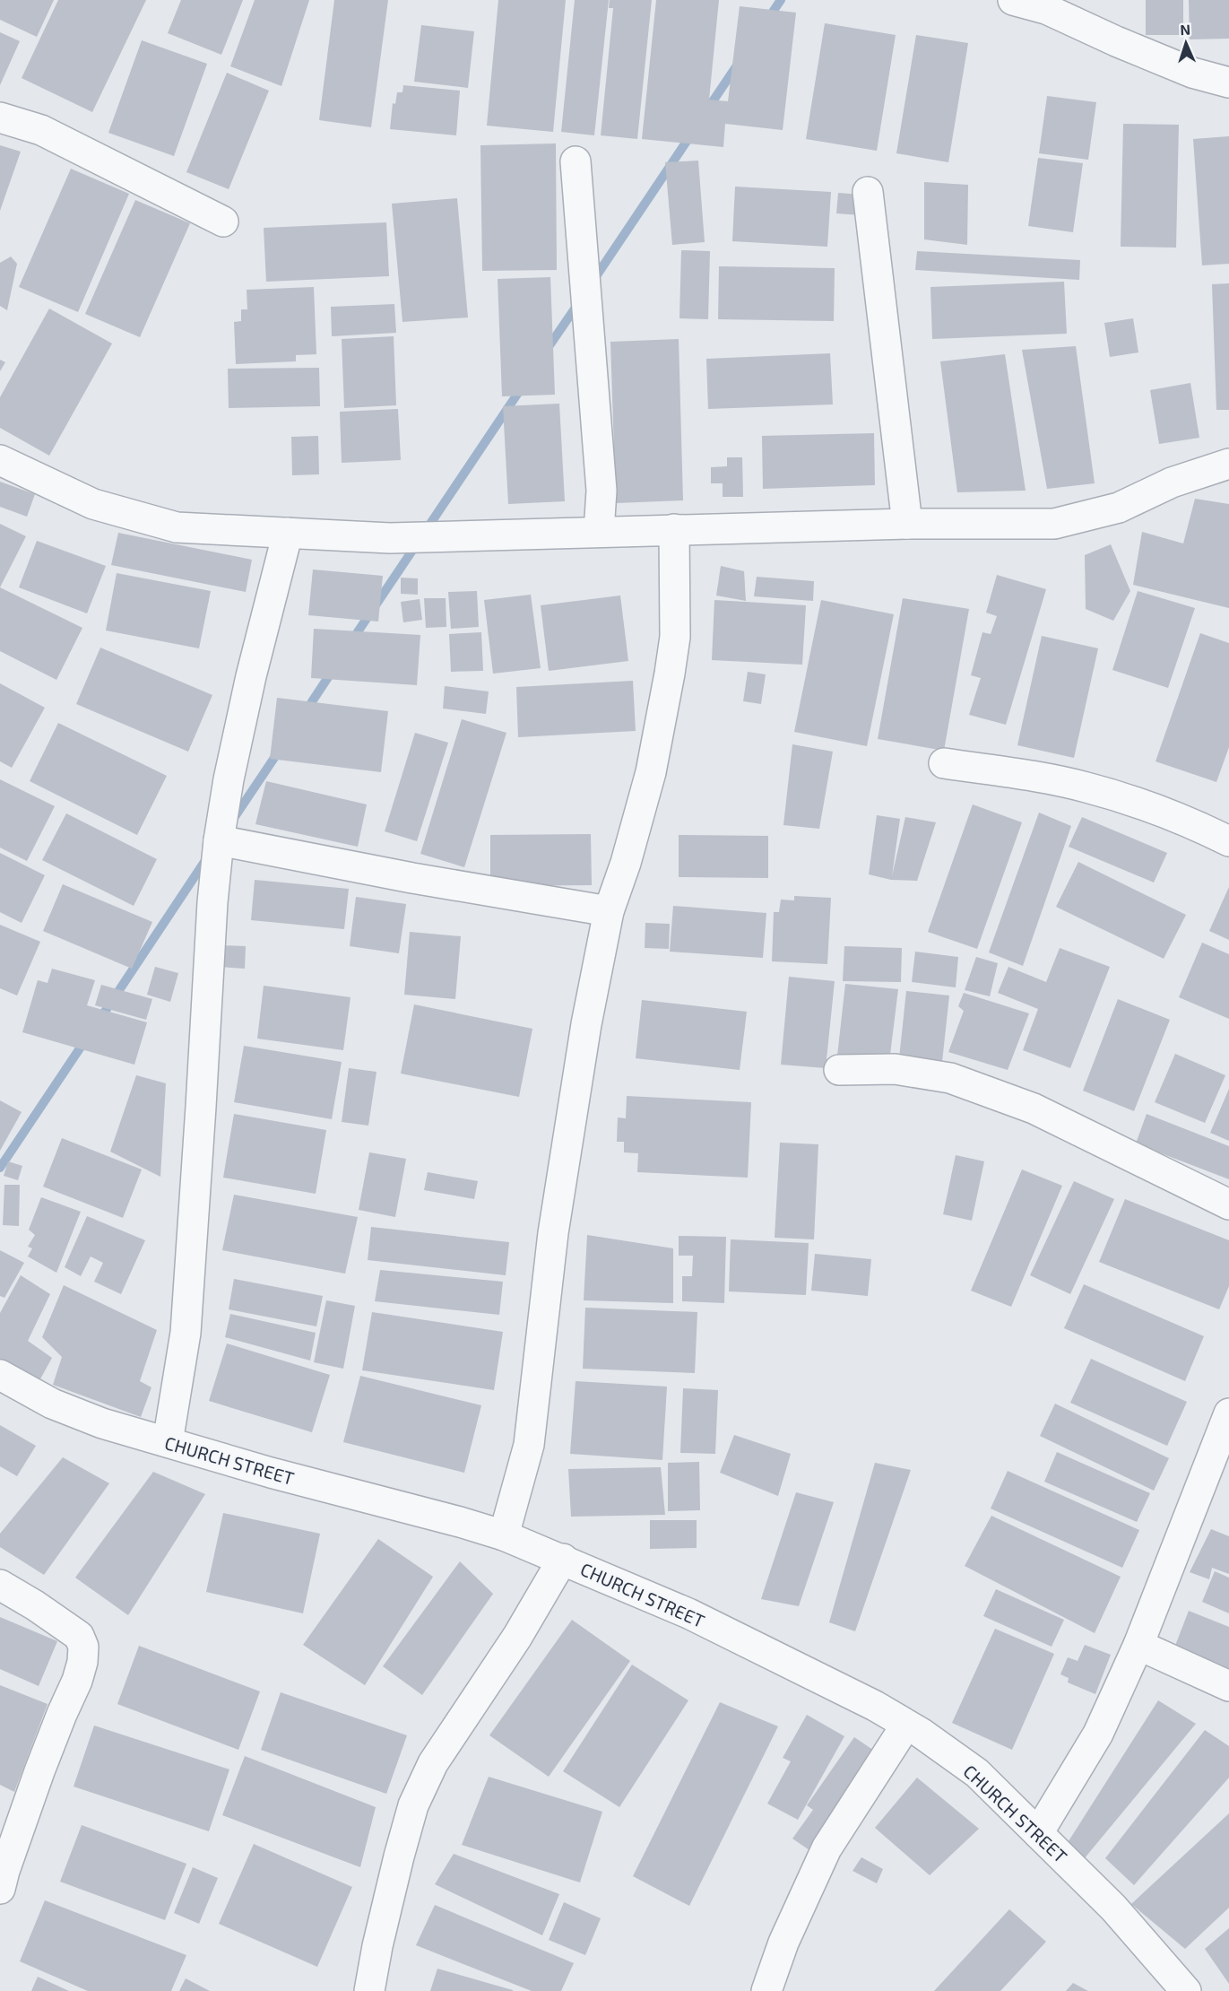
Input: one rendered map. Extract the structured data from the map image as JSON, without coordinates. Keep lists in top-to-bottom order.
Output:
{
  "streets": {
    "street": ["CHURCH STREET"]
  },
  "north": "top"
}
